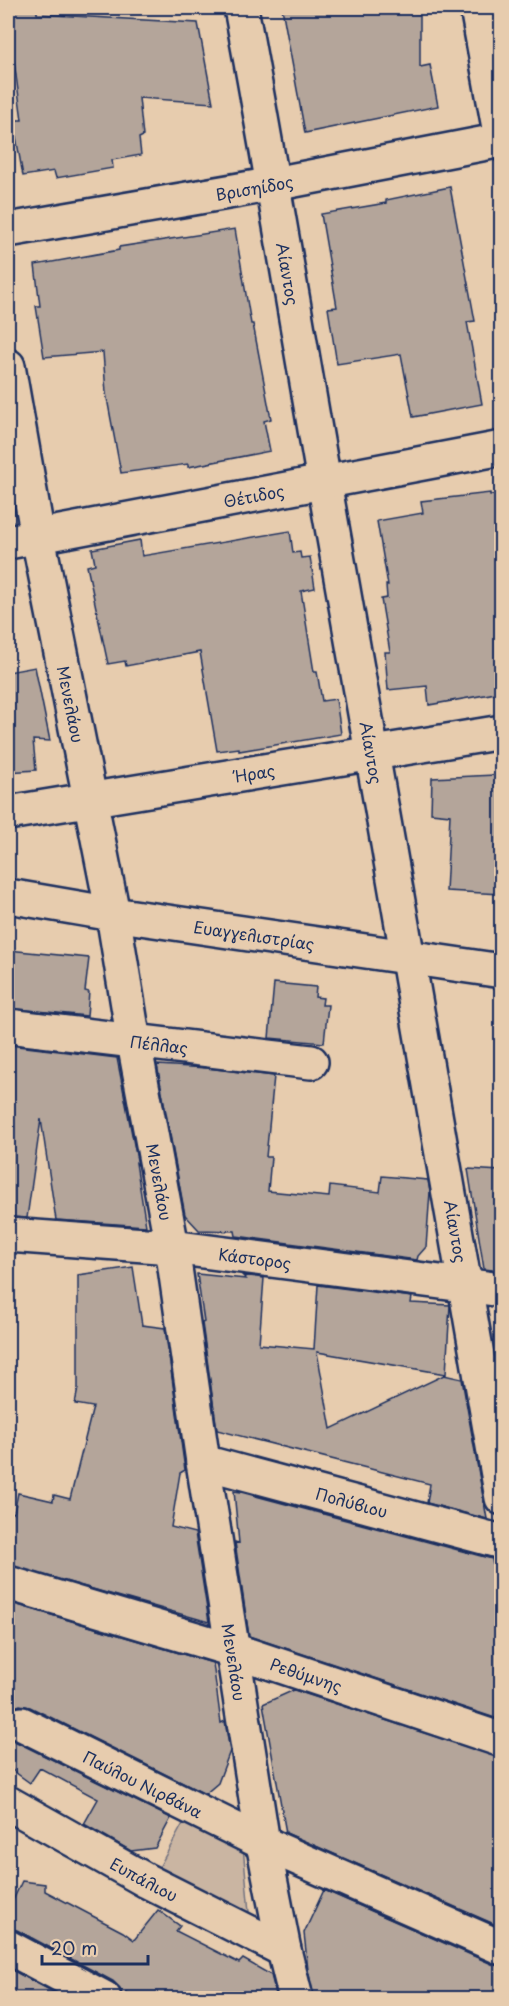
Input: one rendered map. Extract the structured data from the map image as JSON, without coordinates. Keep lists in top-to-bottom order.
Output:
{
  "streets": {
    "street": [
      "Βρισηίδος",
      "Αίαντος",
      "Θέτιδος",
      "Μενελάου",
      "Ήρας",
      "Ευαγγελιστρίας",
      "Πέλλας",
      "Κάστορος",
      "Πολύβιου",
      "Ρεθύμνης",
      "Παύλου Νιρβάνα",
      "Ευπάλιου"
    ]
  },
  "crossings": [
    ["Βρισηίδος", "Αίαντος"],
    ["Αίαντος", "Θέτιδος"],
    ["Αίαντος", "Ήρας"],
    ["Αίαντος", "Ευαγγελιστρίας"],
    ["Αίαντος", "Κάστορος"],
    ["Θέτιδος", "Μενελάου"],
    ["Μενελάου", "Ήρας"],
    ["Μενελάου", "Ευαγγελιστρίας"],
    ["Μενελάου", "Πέλλας"],
    ["Μενελάου", "Κάστορος"],
    ["Μενελάου", "Πολύβιου"],
    ["Μενελάου", "Ρεθύμνης"],
    ["Μενελάου", "Παύλου Νιρβάνα"],
    ["Μενελάου", "Ευπάλιου"]
  ],
  "scale_bar": "20 m"
}
